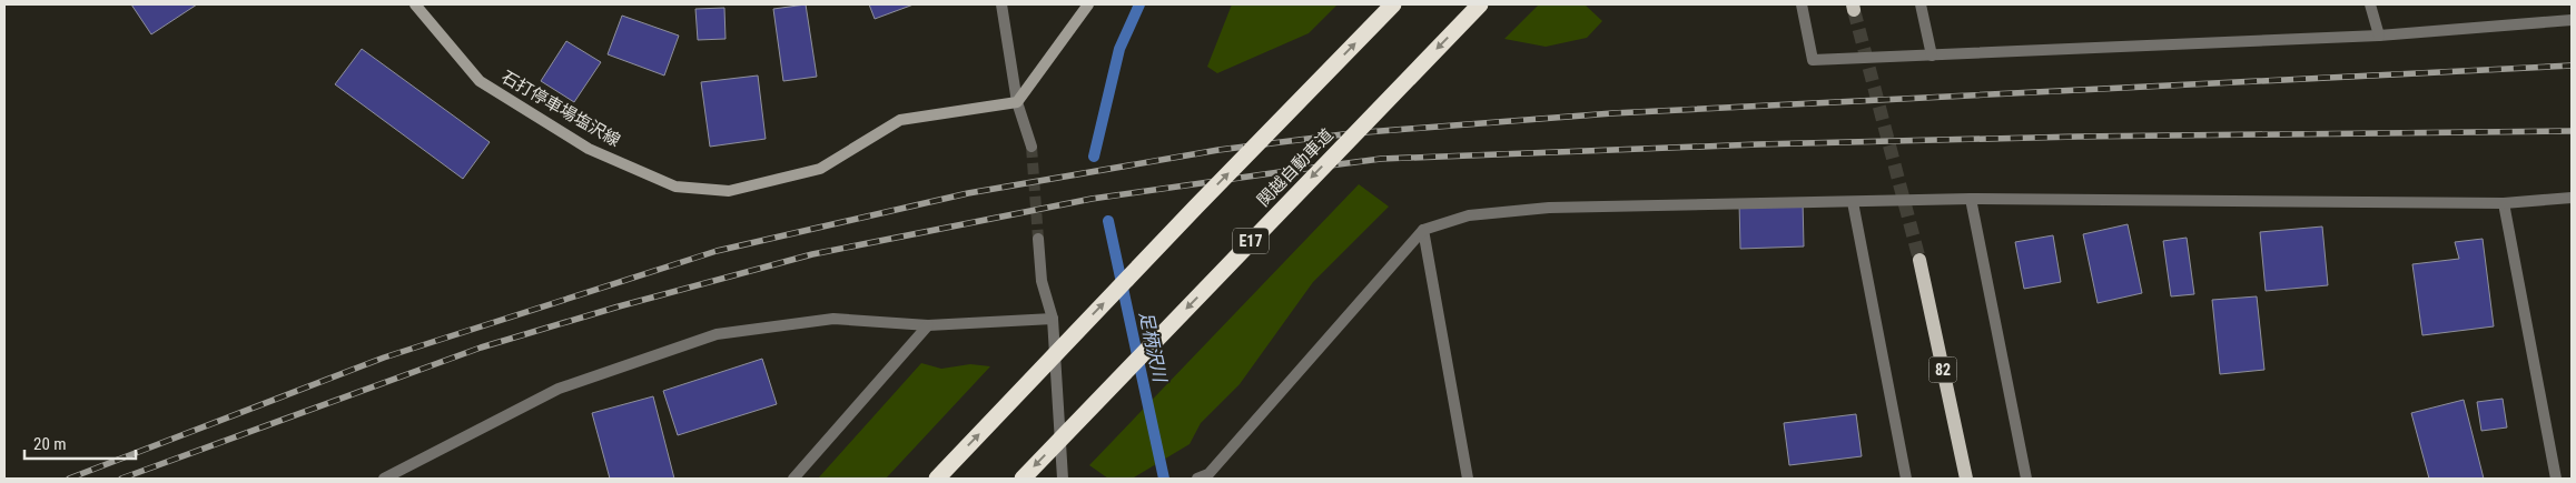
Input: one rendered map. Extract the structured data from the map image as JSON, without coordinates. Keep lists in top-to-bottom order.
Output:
{
  "streets": {
    "highway": ["関越自動車道", "E17"],
    "main road": ["石打停車場塩沢線", "82"]
  },
  "water": ["足柄沢川"],
  "scale_bar": "20 m"
}
